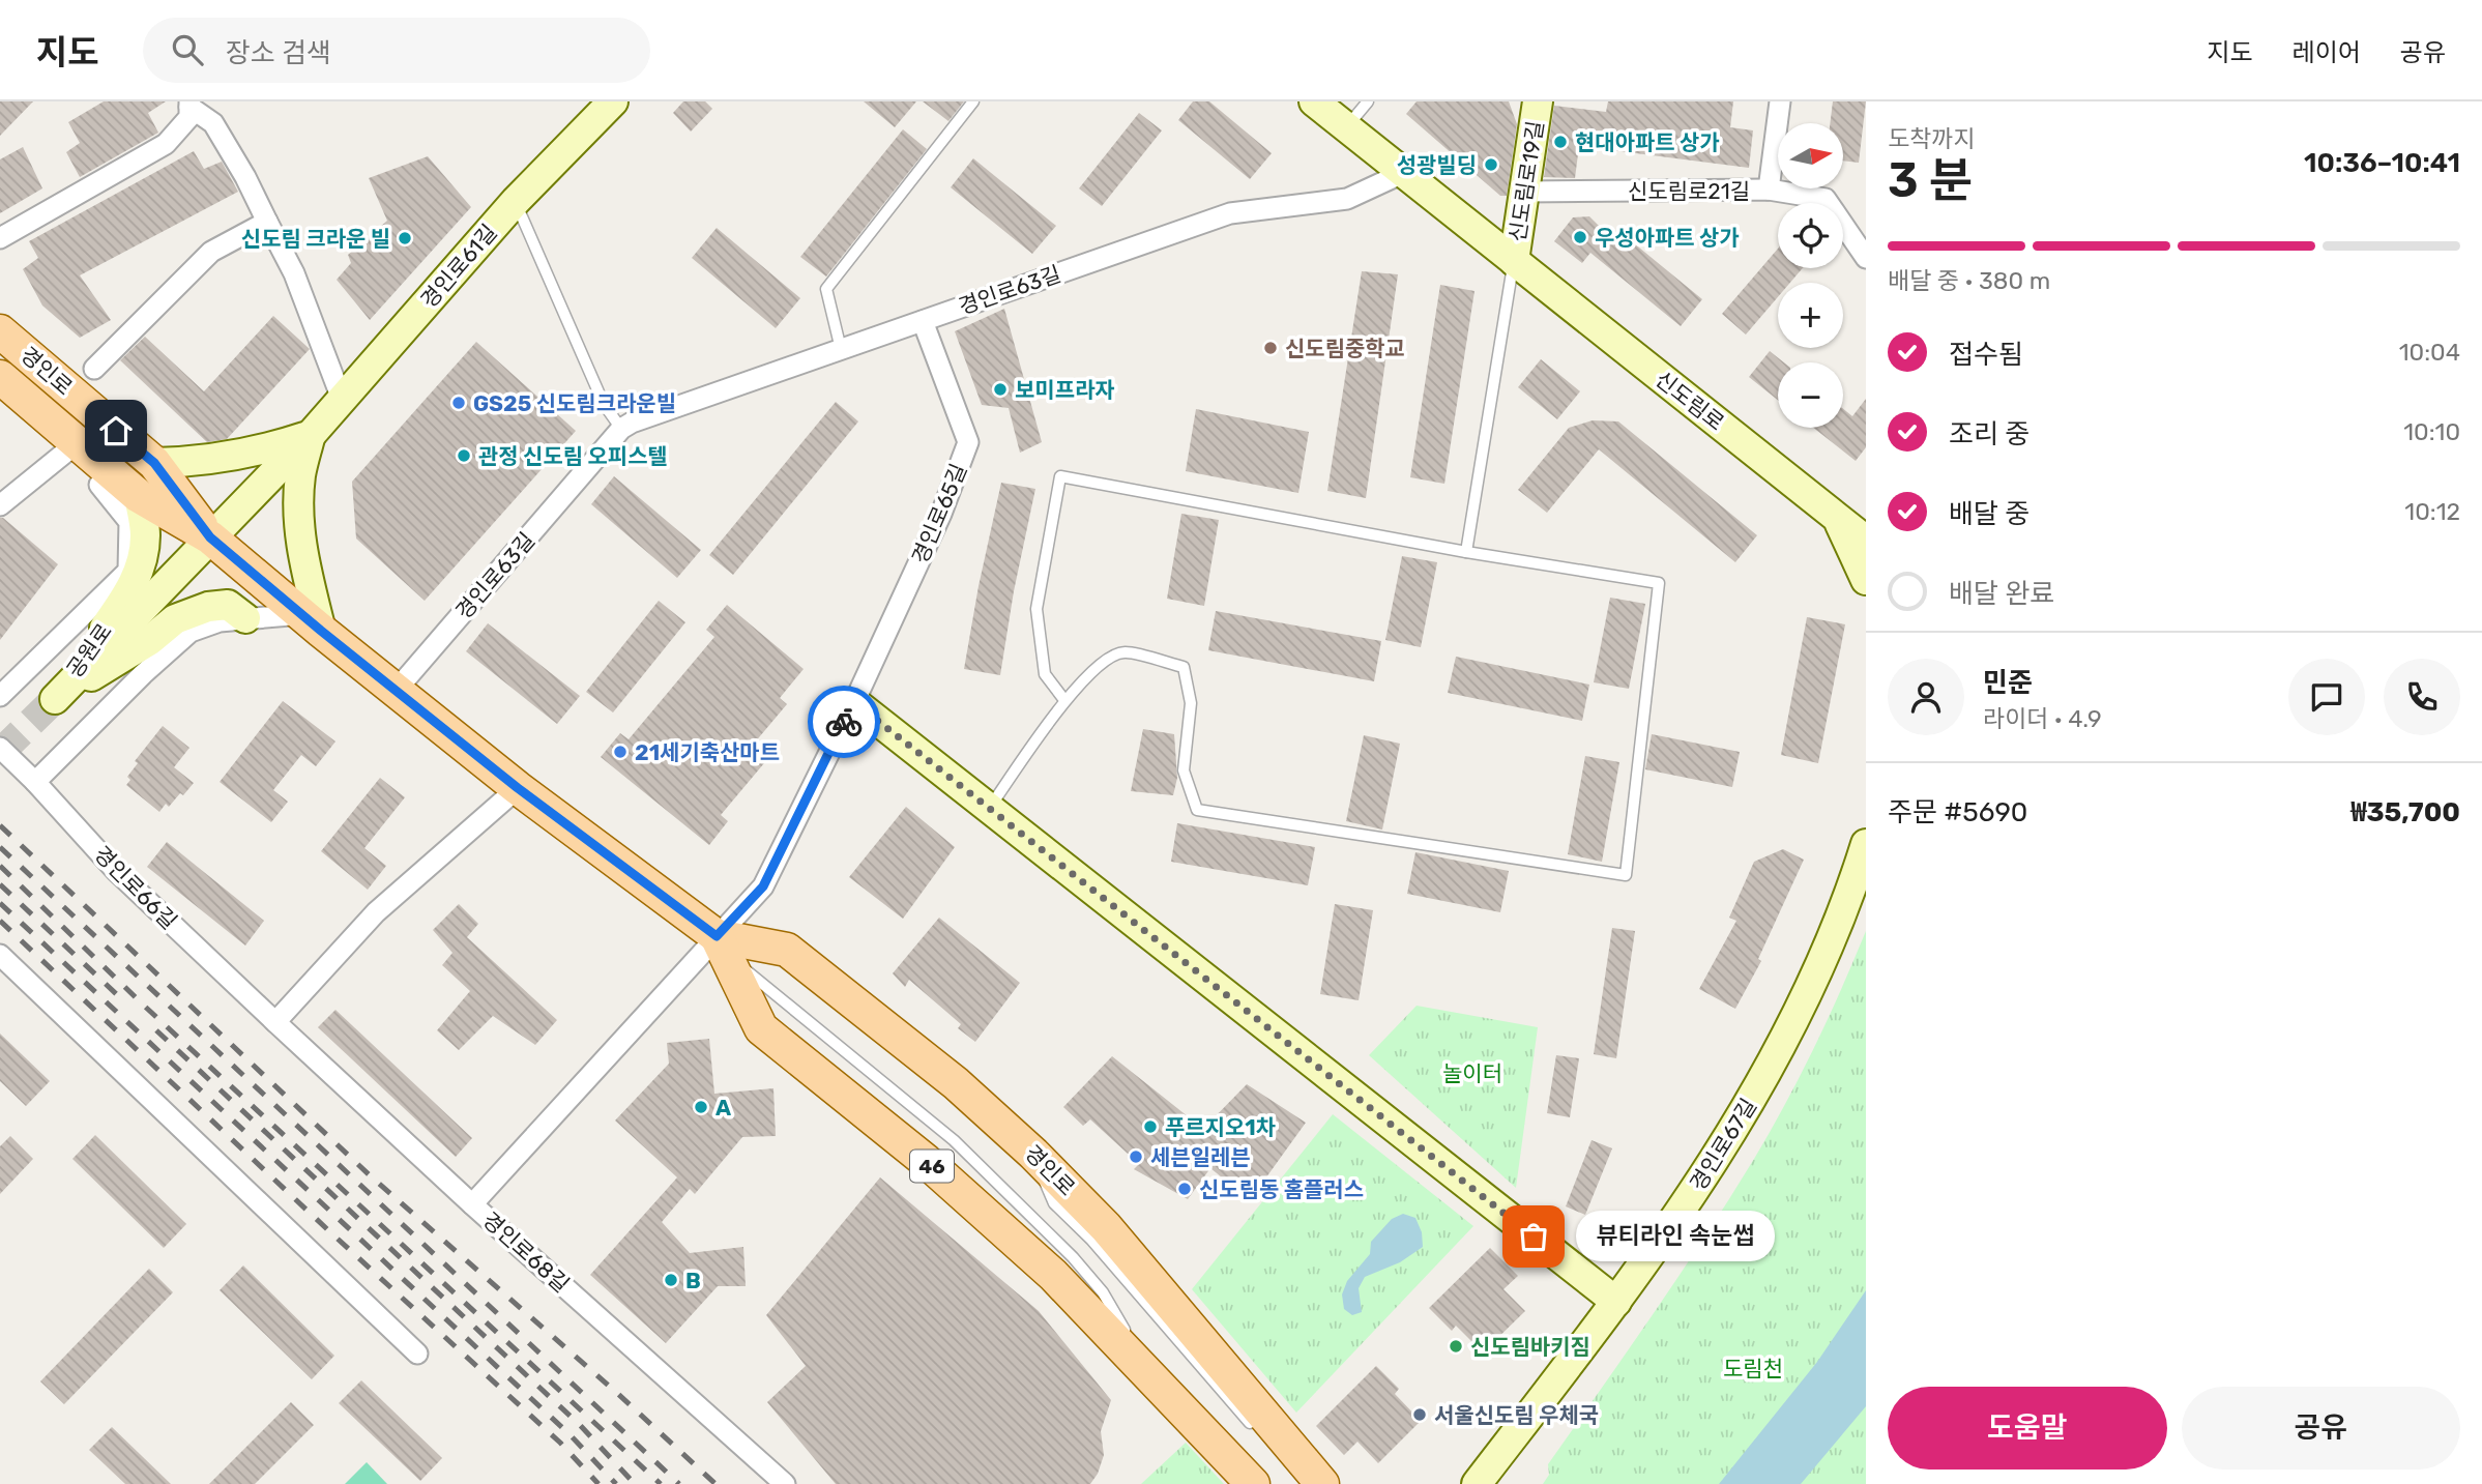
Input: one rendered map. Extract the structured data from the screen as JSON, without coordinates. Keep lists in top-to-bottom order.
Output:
{
  "streets": {
    "main road": ["경인로", "46"],
    "street": [
      "신도림로19길",
      "신도림로21길",
      "경인로61길",
      "경인로63길",
      "신도림로",
      "경인로65길",
      "공원로",
      "경인로66길",
      "경인로67길",
      "경인로68길"
    ]
  },
  "crossings": [
    ["신도림로19길", "신도림로21길"],
    ["신도림로19길", "신도림로"],
    ["경인로61길", "경인로"],
    ["경인로61길", "공원로"],
    ["경인로63길", "경인로"],
    ["경인로63길", "신도림로"],
    ["경인로63길", "경인로65길"],
    ["경인로", "경인로65길"],
    ["경인로", "공원로"],
    ["경인로", "경인로68길"],
    ["경인로65길", "경인로68길"],
    ["경인로66길", "경인로68길"]
  ],
  "parks": ["놀이터", "도림천"],
  "places": [
    "현대아파트 상가",
    "성광빌딩",
    "우성아파트 상가",
    "신도림 크라운 빌",
    "신도림중학교",
    "보미프라자",
    "GS25 신도림크라운빌",
    "관정 신도림 오피스텔",
    "21세기축산마트",
    "A",
    "푸르지오1차",
    "세븐일레븐",
    "신도림동 홈플러스",
    "뷰티라인 속눈썹",
    "B",
    "신도림바키짐",
    "서울신도림 우체국"
  ],
  "north": "right",
  "page": {
    "header": "지도",
    "search": "장소 검색",
    "nav": ["지도", "레이어", "공유"],
    "heading": ["3 분", "도착까지", "10:36–10:41"],
    "panel": [
      "민준",
      "라이더 · 4.9",
      "주문 #5690",
      "₩35,700"
    ],
    "map_buttons": ["+", "−"],
    "bar": "배달 중 · 380 m",
    "list": [
      ["접수됨", "10:04"],
      ["조리 중", "10:10"],
      ["배달 중", "10:12"],
      "배달 완료"
    ],
    "bubble": "뷰티라인 속눈썹",
    "buttons": ["도움말", "공유"]
  }
}
